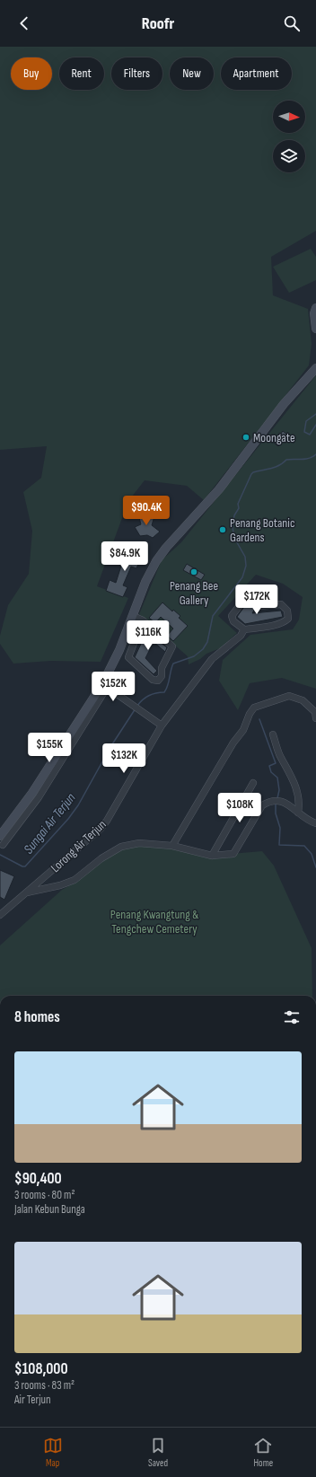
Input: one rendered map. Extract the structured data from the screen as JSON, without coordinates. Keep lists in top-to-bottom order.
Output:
{
  "streets": {
    "street": ["Lorong Air Terjun"]
  },
  "water": ["Sungai Air Terjun"],
  "parks": ["Penang Kwangtung & Tengchew Cemetery"],
  "places": ["Moongate", "Penang Botanic Gardens", "Penang Bee Gallery"],
  "north": "right",
  "page": {
    "header": "Roofr",
    "chip": [
      "Buy",
      "Rent",
      "Filters",
      "New",
      "Apartment"
    ],
    "price": [
      "$90.4K",
      "$84.9K",
      "$172K",
      "$116K",
      "$152K",
      "$155K",
      "$132K",
      "$108K"
    ],
    "heading": "8 homes",
    "list": [
      {
        "name": "$90,400",
        "note": "3 rooms · 80 m² · Jalan Kebun Bunga"
      },
      {
        "name": "$108,000",
        "note": "3 rooms · 83 m² · Air Terjun"
      }
    ],
    "tabs": ["Map", "Saved", "Home"]
  }
}
